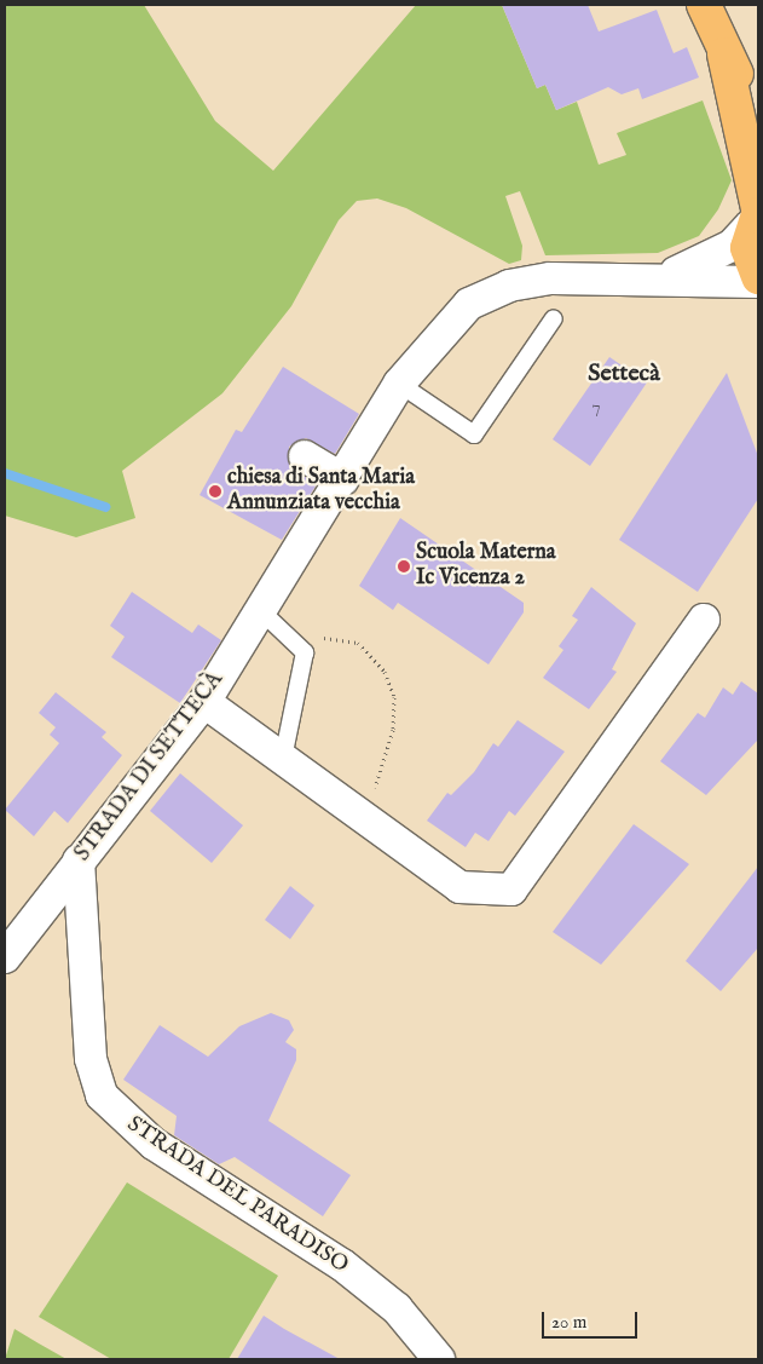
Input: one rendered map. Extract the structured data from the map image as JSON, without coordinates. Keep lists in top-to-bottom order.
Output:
{
  "streets": {
    "street": ["STRADA DI SETTECÀ", "STRADA DEL PARADISO"]
  },
  "crossings": [
    ["STRADA DI SETTECÀ", "STRADA DEL PARADISO"]
  ],
  "districts": ["Settecà"],
  "places": ["chiesa di Santa Maria Annunziata vecchia", "Scuola Materna Ic Vicenza 2"],
  "house_numbers": ["7"],
  "scale_bar": "20 m"
}
